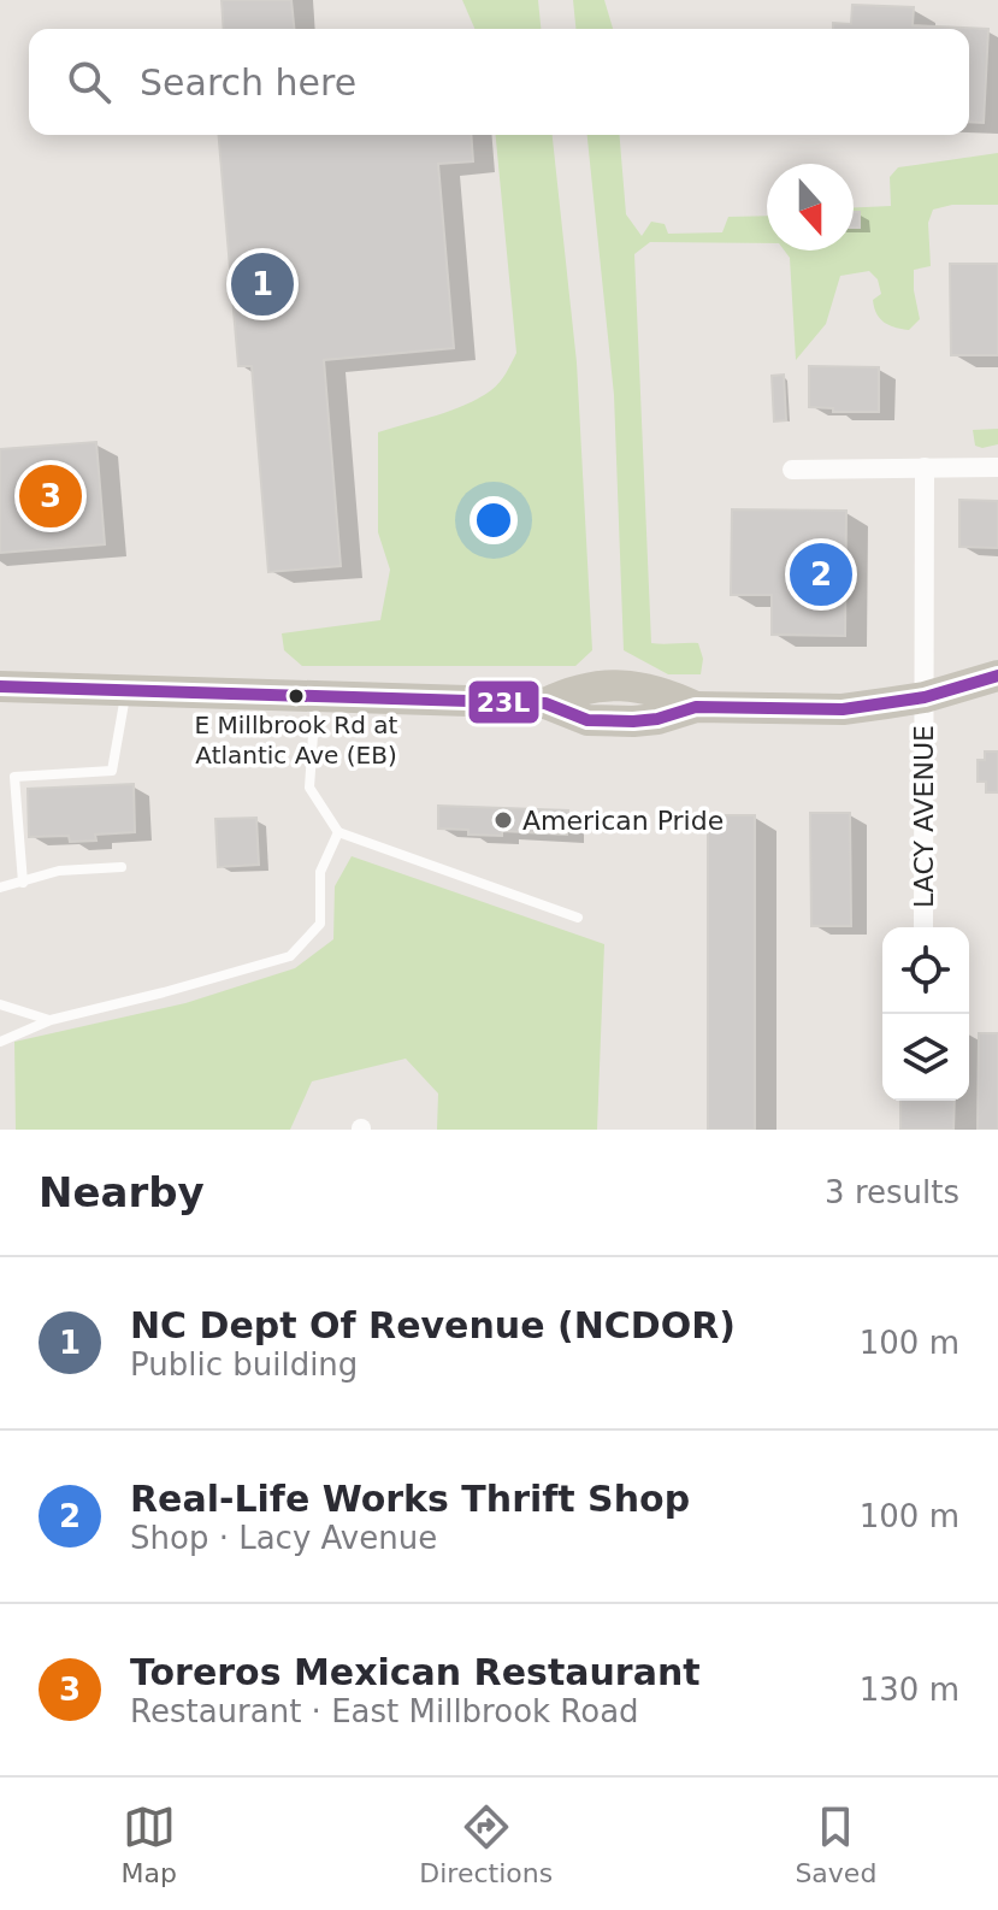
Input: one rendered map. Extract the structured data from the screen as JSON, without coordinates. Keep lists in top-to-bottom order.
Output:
{
  "streets": {
    "street": ["LACY AVENUE"]
  },
  "places": ["E Millbrook Rd at Atlantic Ave (EB)", "American Pride"],
  "lines": ["transit line 23L"],
  "north": "bottom",
  "page": {
    "search": "Search here",
    "pins": ["1", "3", "2"],
    "heading": ["Nearby", "3 results"],
    "list": [
      {
        "mark": "1",
        "name": "NC Dept Of Revenue (NCDOR)",
        "note": "Public building",
        "value": "100 m"
      },
      {
        "mark": "2",
        "name": "Real-Life Works Thrift Shop",
        "note": "Shop · Lacy Avenue",
        "value": "100 m"
      },
      {
        "mark": "3",
        "name": "Toreros Mexican Restaurant",
        "note": "Restaurant · East Millbrook Road",
        "value": "130 m"
      }
    ],
    "nav": ["Map", "Directions", "Saved"]
  }
}
